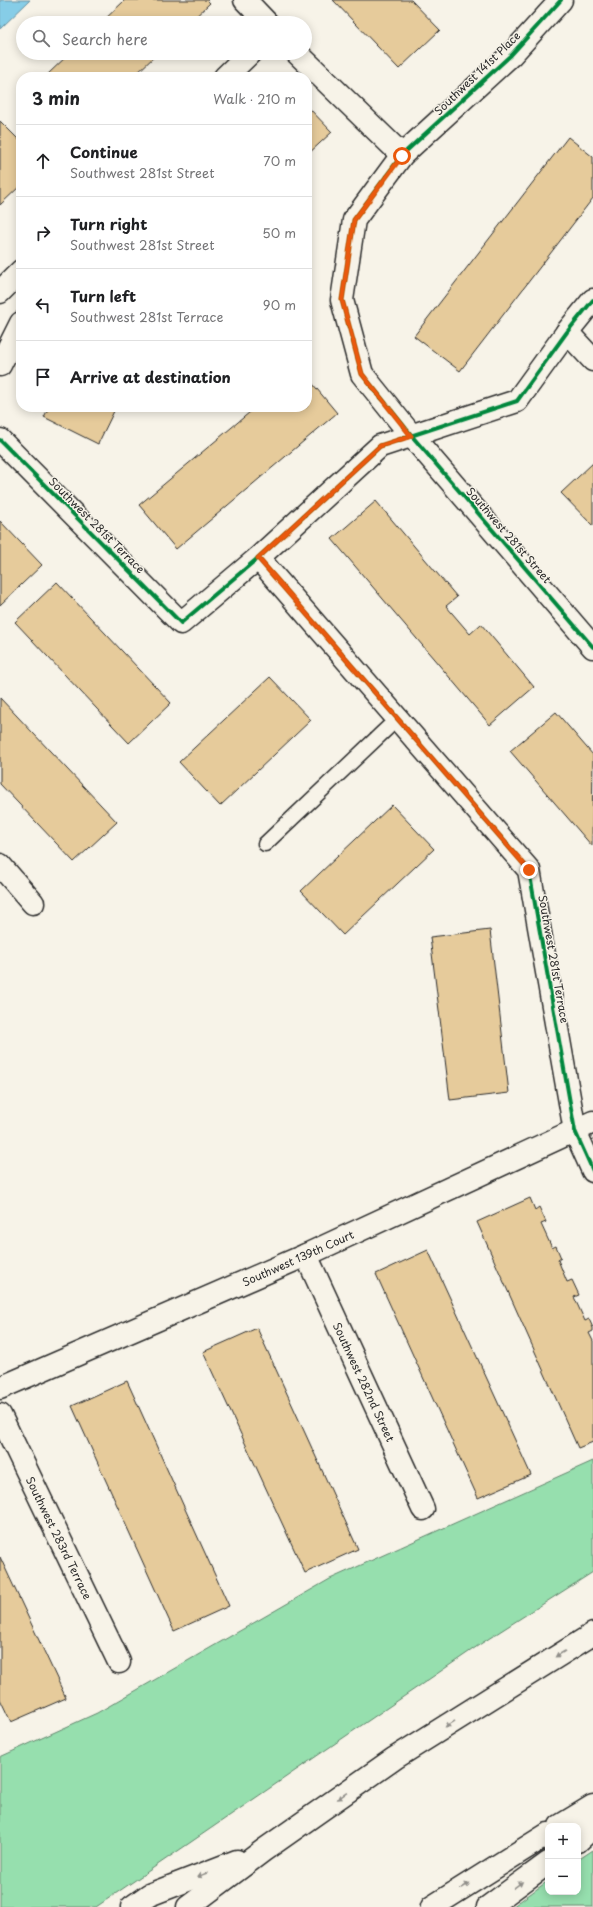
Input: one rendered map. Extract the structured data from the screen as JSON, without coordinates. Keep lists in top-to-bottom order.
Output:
{
  "streets": {
    "main road": [
      "Southwest 141st Place",
      "Southwest 281st Terrace",
      "Southwest 281st Street",
      "Southwest 139th Court",
      "Southwest 282nd Street",
      "Southwest 283rd Terrace"
    ]
  },
  "crossings": [
    ["Southwest 141st Place", "Southwest 281st Street"],
    ["Southwest 281st Terrace", "Southwest 139th Court"],
    ["Southwest 139th Court", "Southwest 282nd Street"]
  ],
  "page": {
    "search": "Search here",
    "heading": ["3 min", "Walk · 210 m"],
    "list": [
      ["Continue", "Southwest 281st Street", "70 m"],
      ["Turn right", "Southwest 281st Street", "50 m"],
      ["Turn left", "Southwest 281st Terrace", "90 m"],
      "Arrive at destination"
    ],
    "map_buttons": ["+", "−"]
  }
}
